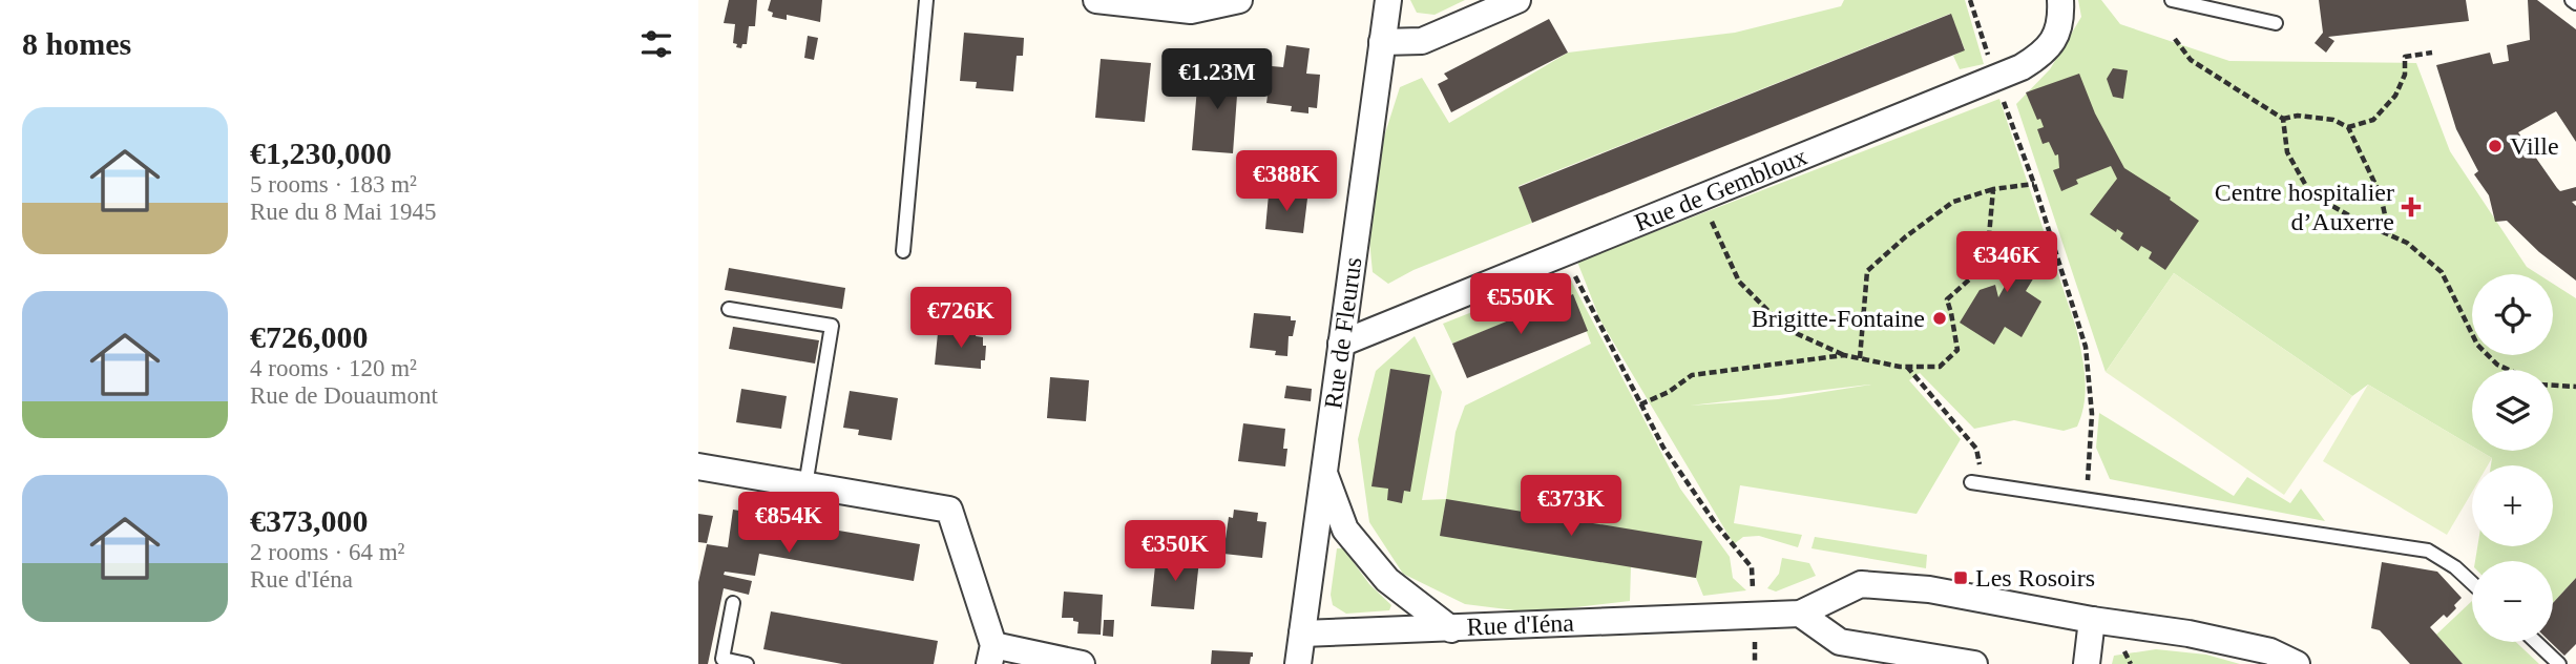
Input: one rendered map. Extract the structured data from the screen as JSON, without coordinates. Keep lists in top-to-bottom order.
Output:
{
  "streets": {
    "street": ["Rue de Gembloux", "Rue de Fleurus", "Rue d'Iéna"]
  },
  "crossings": [
    ["Rue de Gembloux", "Rue de Fleurus"],
    ["Rue de Fleurus", "Rue d'Iéna"]
  ],
  "places": {
    "other": ["Ville", "Brigitte-Fontaine"],
    "health": ["Centre hospitalier d’Auxerre"],
    "transit": ["Les Rosoirs"]
  },
  "page": {
    "heading": "8 homes",
    "price": [
      "€1.23M",
      "€388K",
      "€346K",
      "€550K",
      "€726K",
      "€373K",
      "€854K",
      "€350K"
    ],
    "list": [
      {
        "name": "€1,230,000",
        "note": "5 rooms · 183 m² · Rue du 8 Mai 1945"
      },
      {
        "name": "€726,000",
        "note": "4 rooms · 120 m² · Rue de Douaumont"
      },
      {
        "name": "€373,000",
        "note": "2 rooms · 64 m² · Rue d'Iéna"
      }
    ],
    "map_buttons": ["+", "−"]
  }
}
